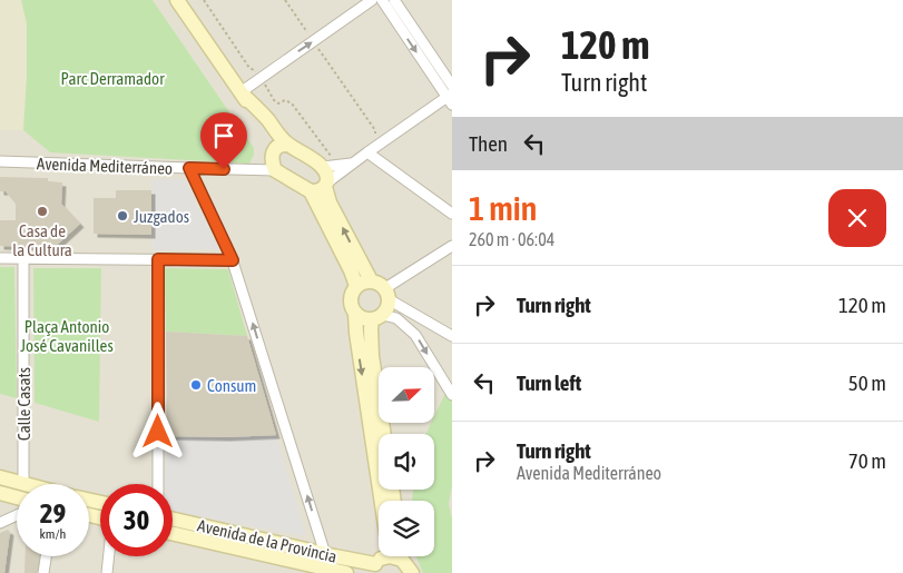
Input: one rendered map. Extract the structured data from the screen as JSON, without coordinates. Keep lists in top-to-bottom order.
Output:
{
  "streets": {
    "main road": ["Avenida de la Provincia"],
    "street": ["Avenida Mediterráneo", "Calle Casats"]
  },
  "parks": ["Parc Derramador", "Plaça Antonio José Cavanilles"],
  "places": ["Casa de la Cultura", "Juzgados", "Consum"],
  "north": "top right",
  "page": {
    "turn": ["120 m", "Turn right"],
    "then": "Then",
    "heading": ["1 min", "260 m · 06:04"],
    "list": [
      {
        "name": "Turn right",
        "value": "120 m"
      },
      {
        "name": "Turn left",
        "value": "50 m"
      },
      {
        "name": "Turn right",
        "note": "Avenida Mediterráneo",
        "value": "70 m"
      }
    ],
    "speed": "29 km/h",
    "limit": "30"
  }
}
